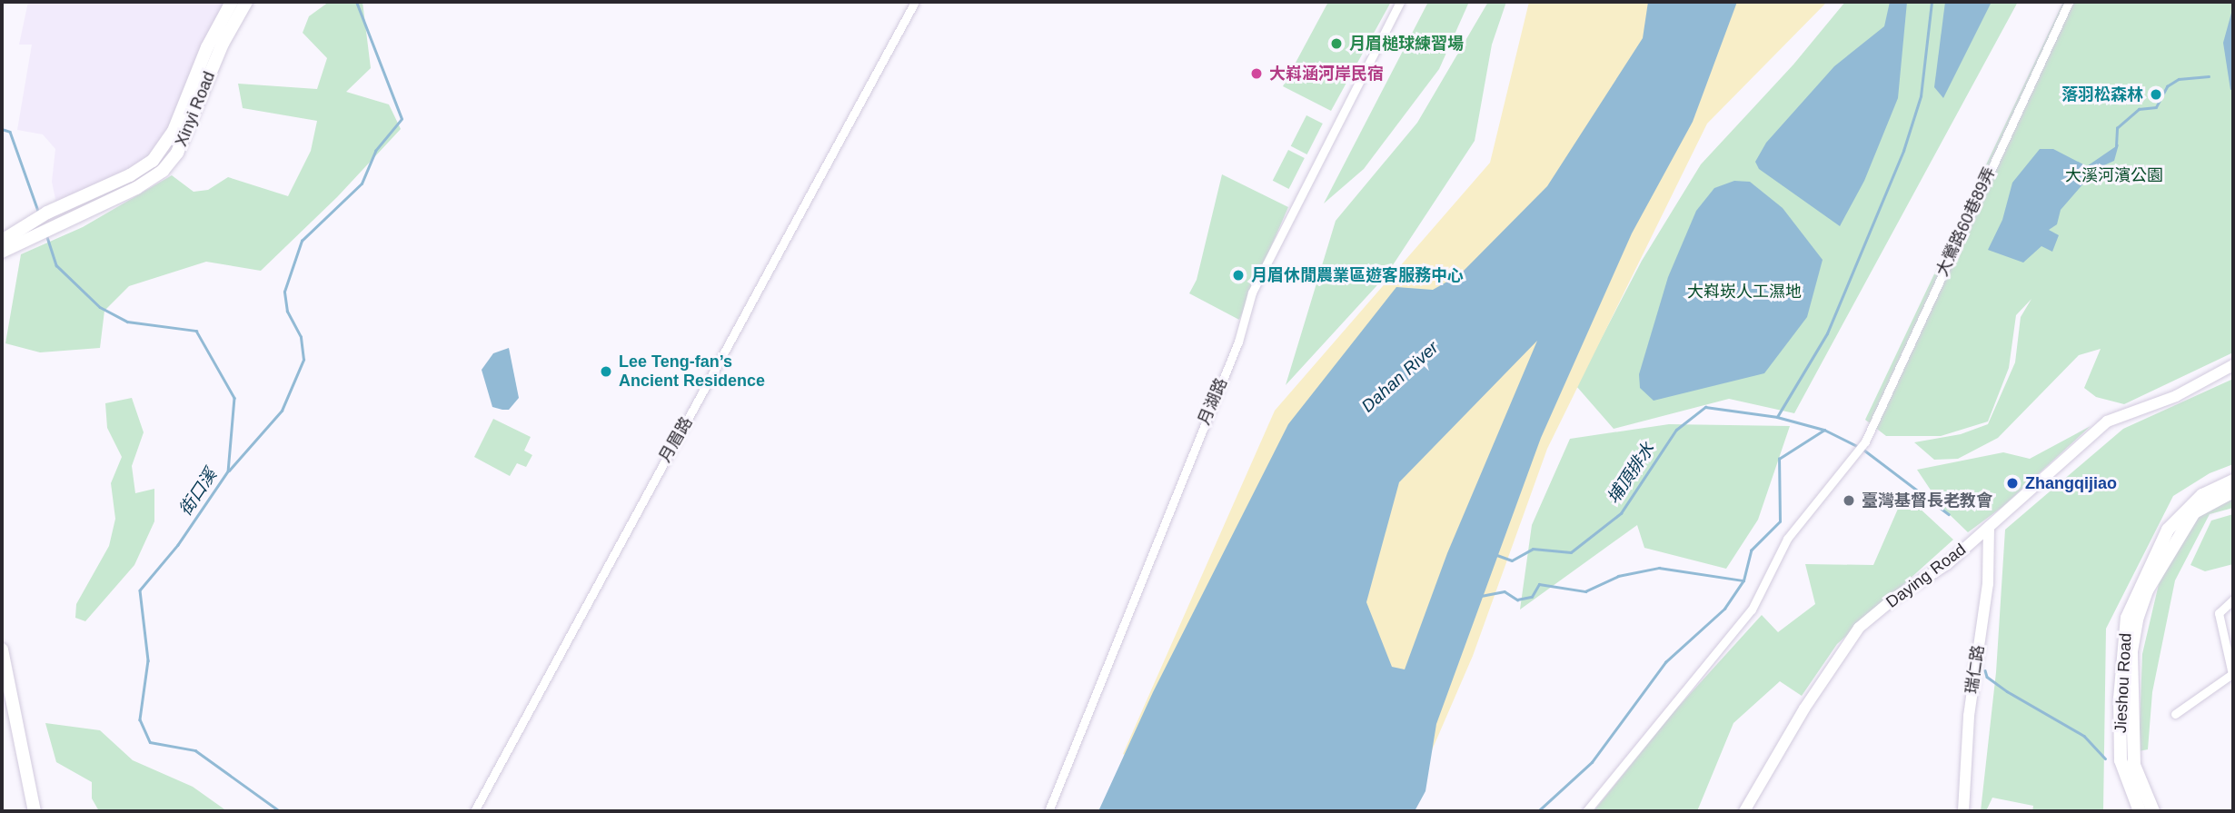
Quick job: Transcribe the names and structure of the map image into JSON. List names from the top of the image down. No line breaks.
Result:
{"streets":{"main road":["Xinyi Road","Jieshou Road"],"street":["大鶯路60巷89弄","月湖路","月眉路","Daying Road","瑞仁路"]},"crossings":[["Daying Road","瑞仁路"]],"water":["Dahan River","埔頂排水","街口溪"],"parks":["大溪河濱公園","大嵙崁人工濕地"],"places":["月眉槌球練習場","大嵙涵河岸民宿","落羽松森林","月眉休閒農業區遊客服務中心","Lee Teng-fan’s Ancient Residence","Zhangqijiao","臺灣基督長老教會"]}
